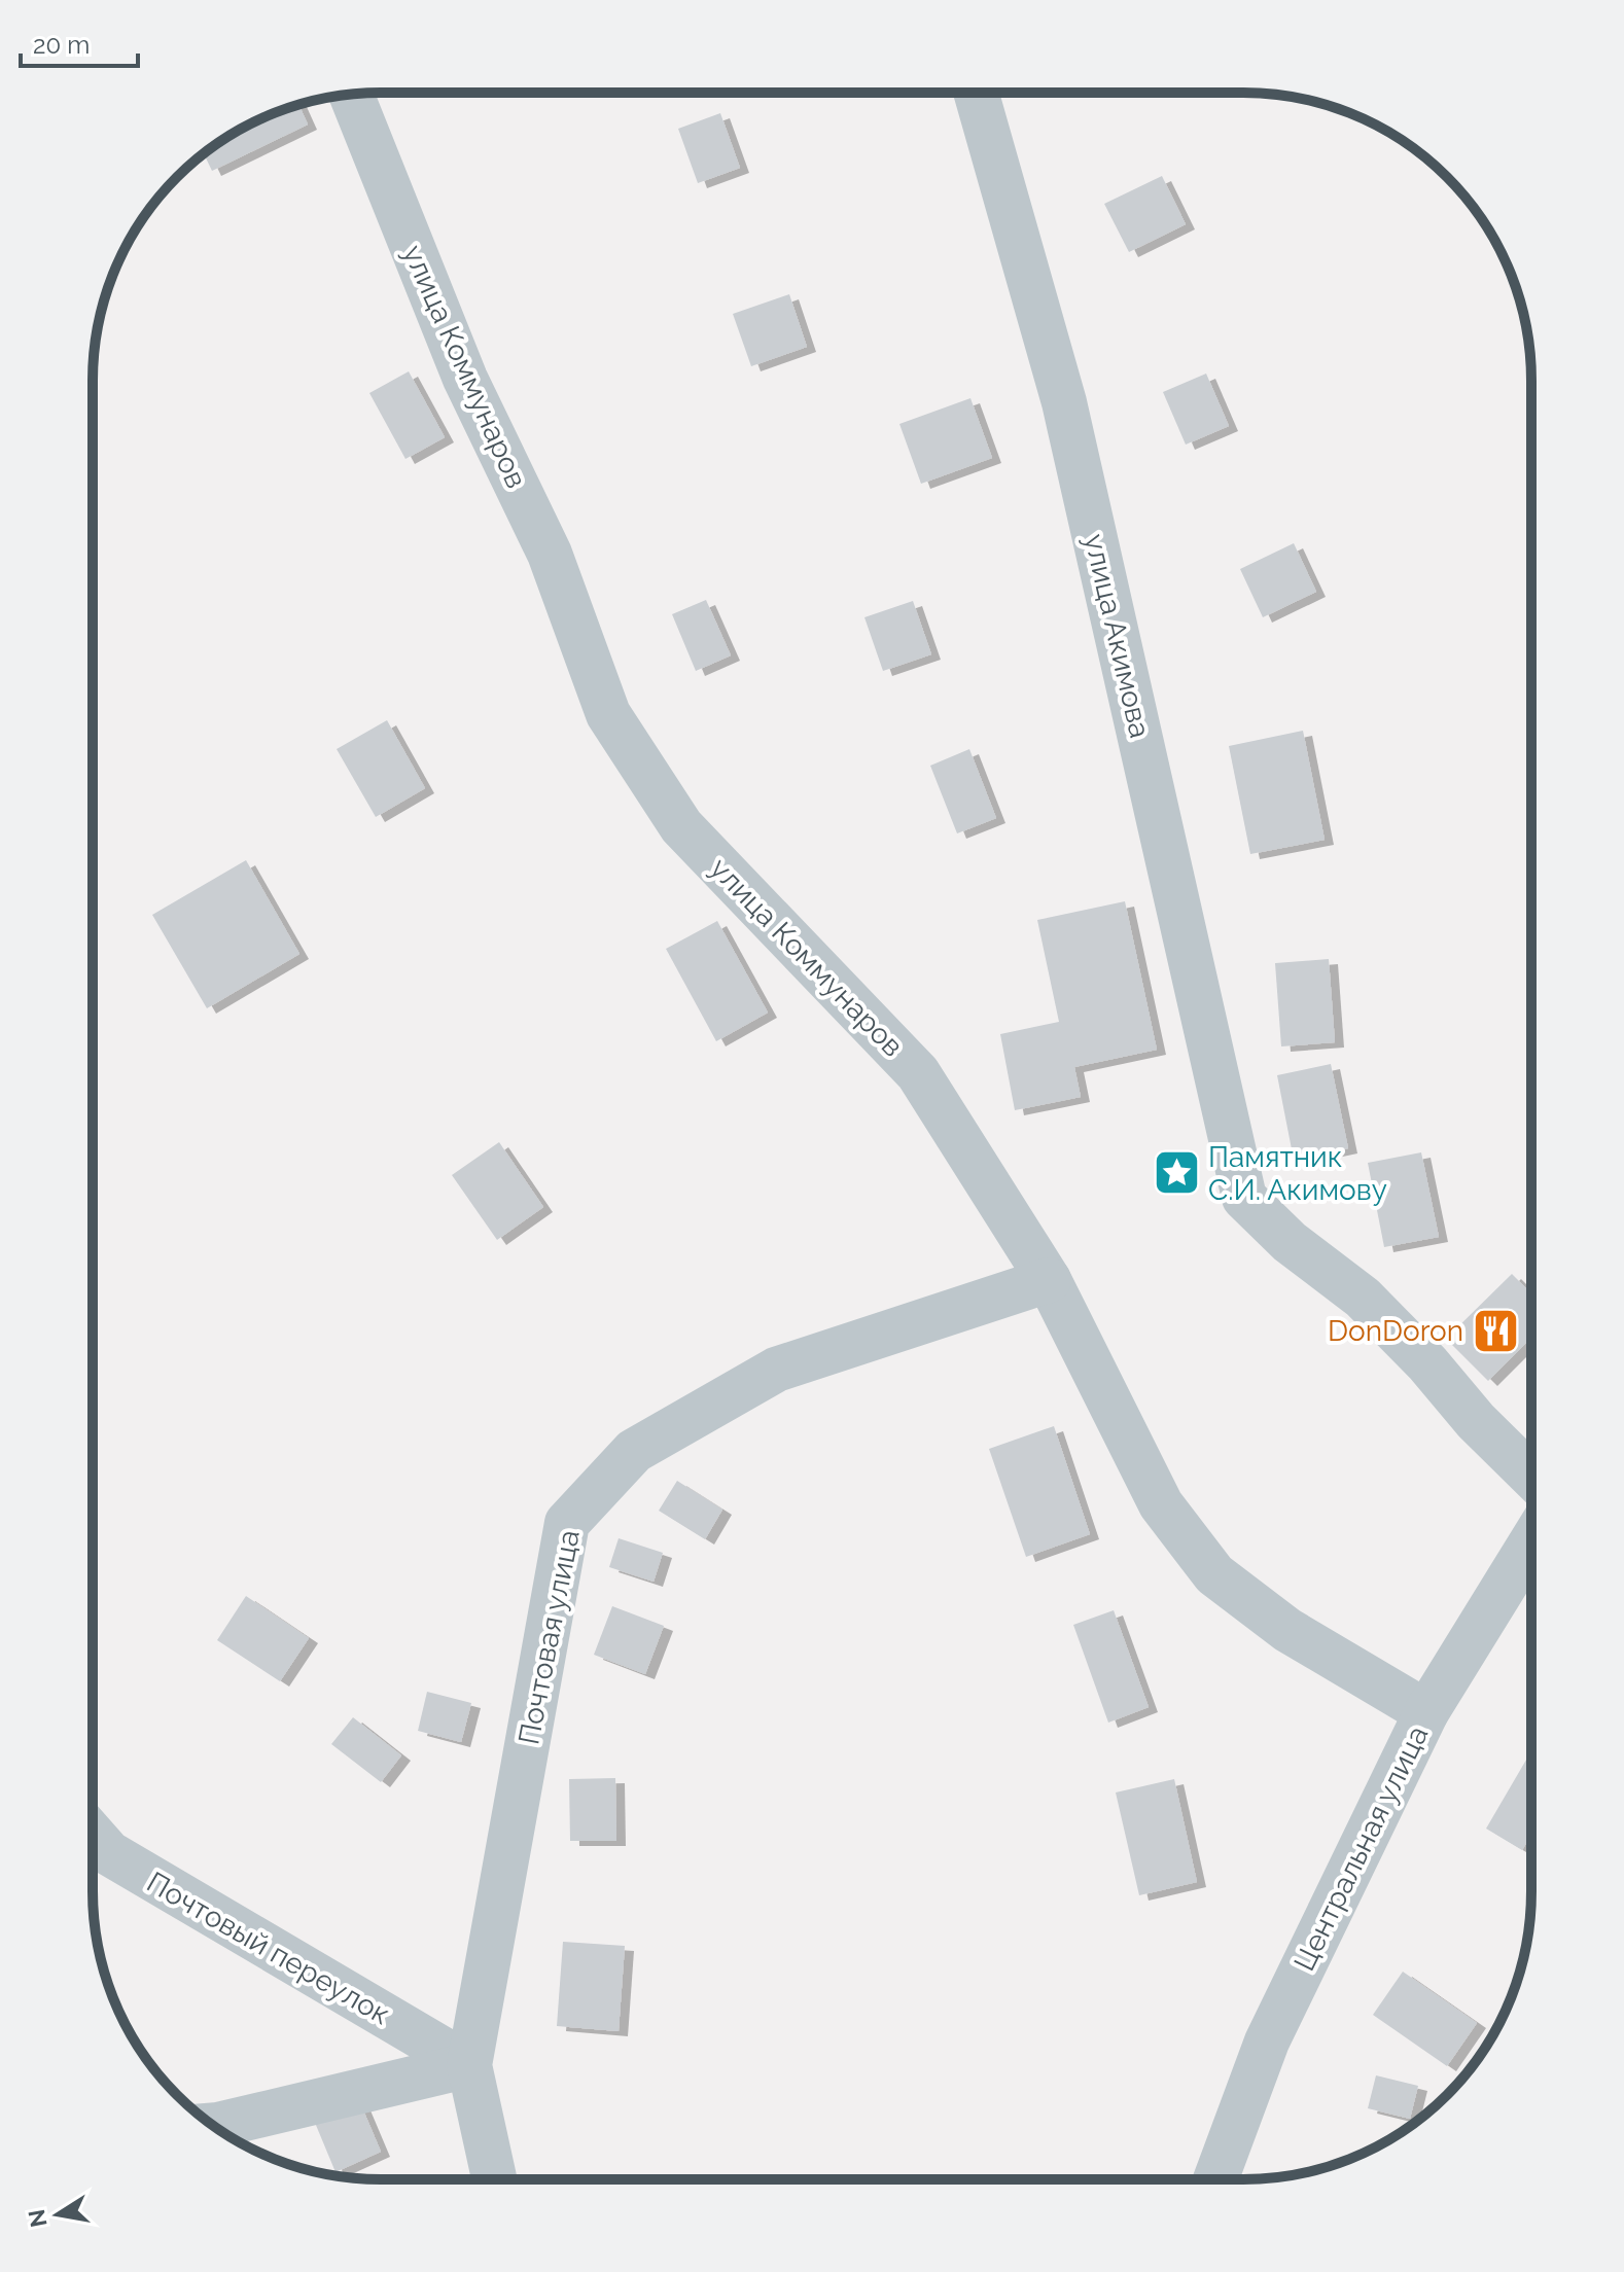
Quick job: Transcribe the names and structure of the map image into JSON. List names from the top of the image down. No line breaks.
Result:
{"streets":{"street":["улица Коммунаров","улица Акимова","Почтовая улица","Центральная улица","Почтовый переулок"]},"crossings":[["улица Коммунаров","Почтовая улица"],["улица Коммунаров","Центральная улица"],["Почтовая улица","Почтовый переулок"]],"places":{"place":["Памятник С.И. Акимову"],"restaurant":["DonDoron"]},"scale_bar":"20 m","north":"left"}
